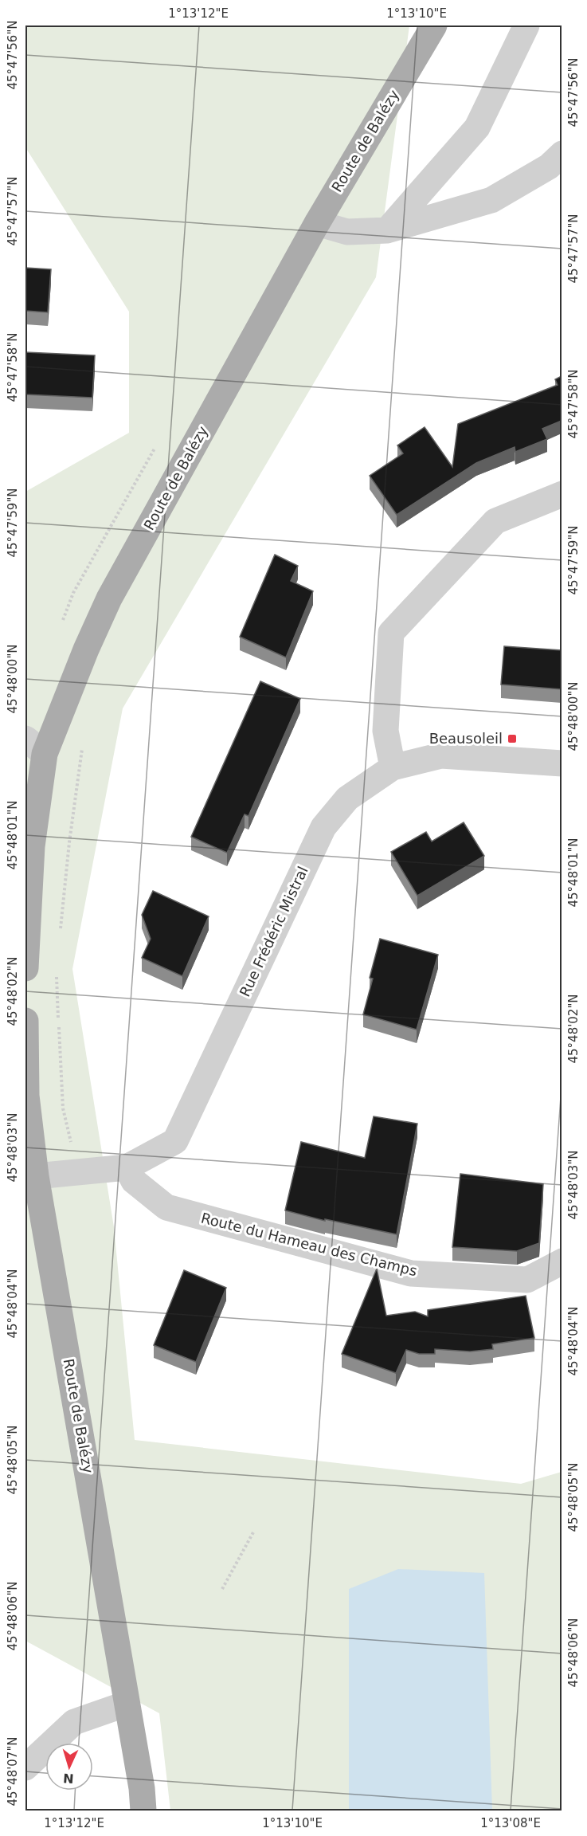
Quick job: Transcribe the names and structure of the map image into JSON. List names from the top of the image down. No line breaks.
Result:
{"streets":{"main road":["Route de Balézy"],"street":["Rue Frédéric Mistral","Route du Hameau des Champs"]},"crossings":[["Route de Balézy","Rue Frédéric Mistral"],["Rue Frédéric Mistral","Route du Hameau des Champs"]],"places":{"transit":["Beausoleil"]},"north":"bottom","coordinates":["1°13'12\"E","1°13'10\"E","45°47'56\"N","45°47'57\"N","45°47'58\"N","45°47'59\"N","45°48'00\"N","45°48'01\"N","45°48'02\"N","45°48'03\"N","45°48'04\"N","45°48'05\"N","45°48'06\"N","45°48'07\"N","1°13'08\"E"]}
